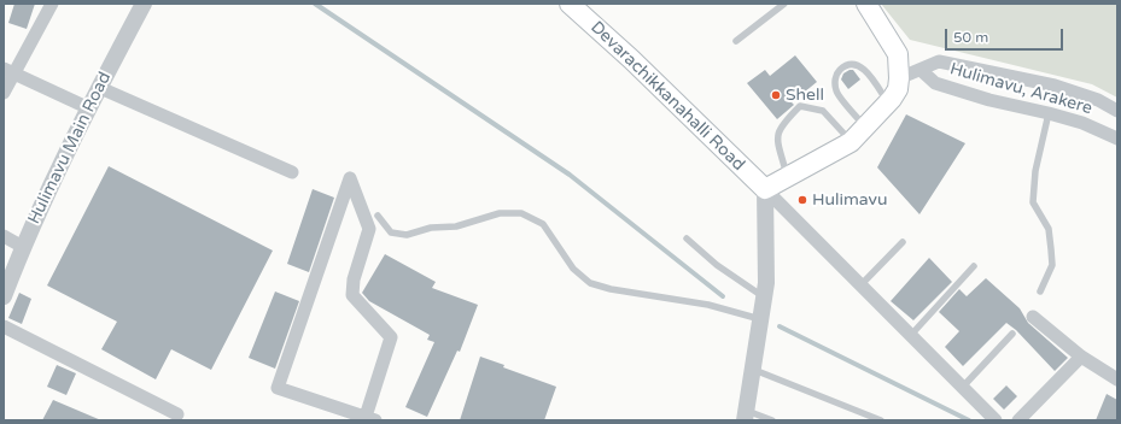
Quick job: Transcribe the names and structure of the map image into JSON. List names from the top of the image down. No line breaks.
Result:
{"streets":{"main road":["Devarachikkanahalli Road"],"street":["Hulimavu, Arakere","Hulimavu Main Road"]},"places":["Shell","Hulimavu"],"scale_bar":"50 m"}
